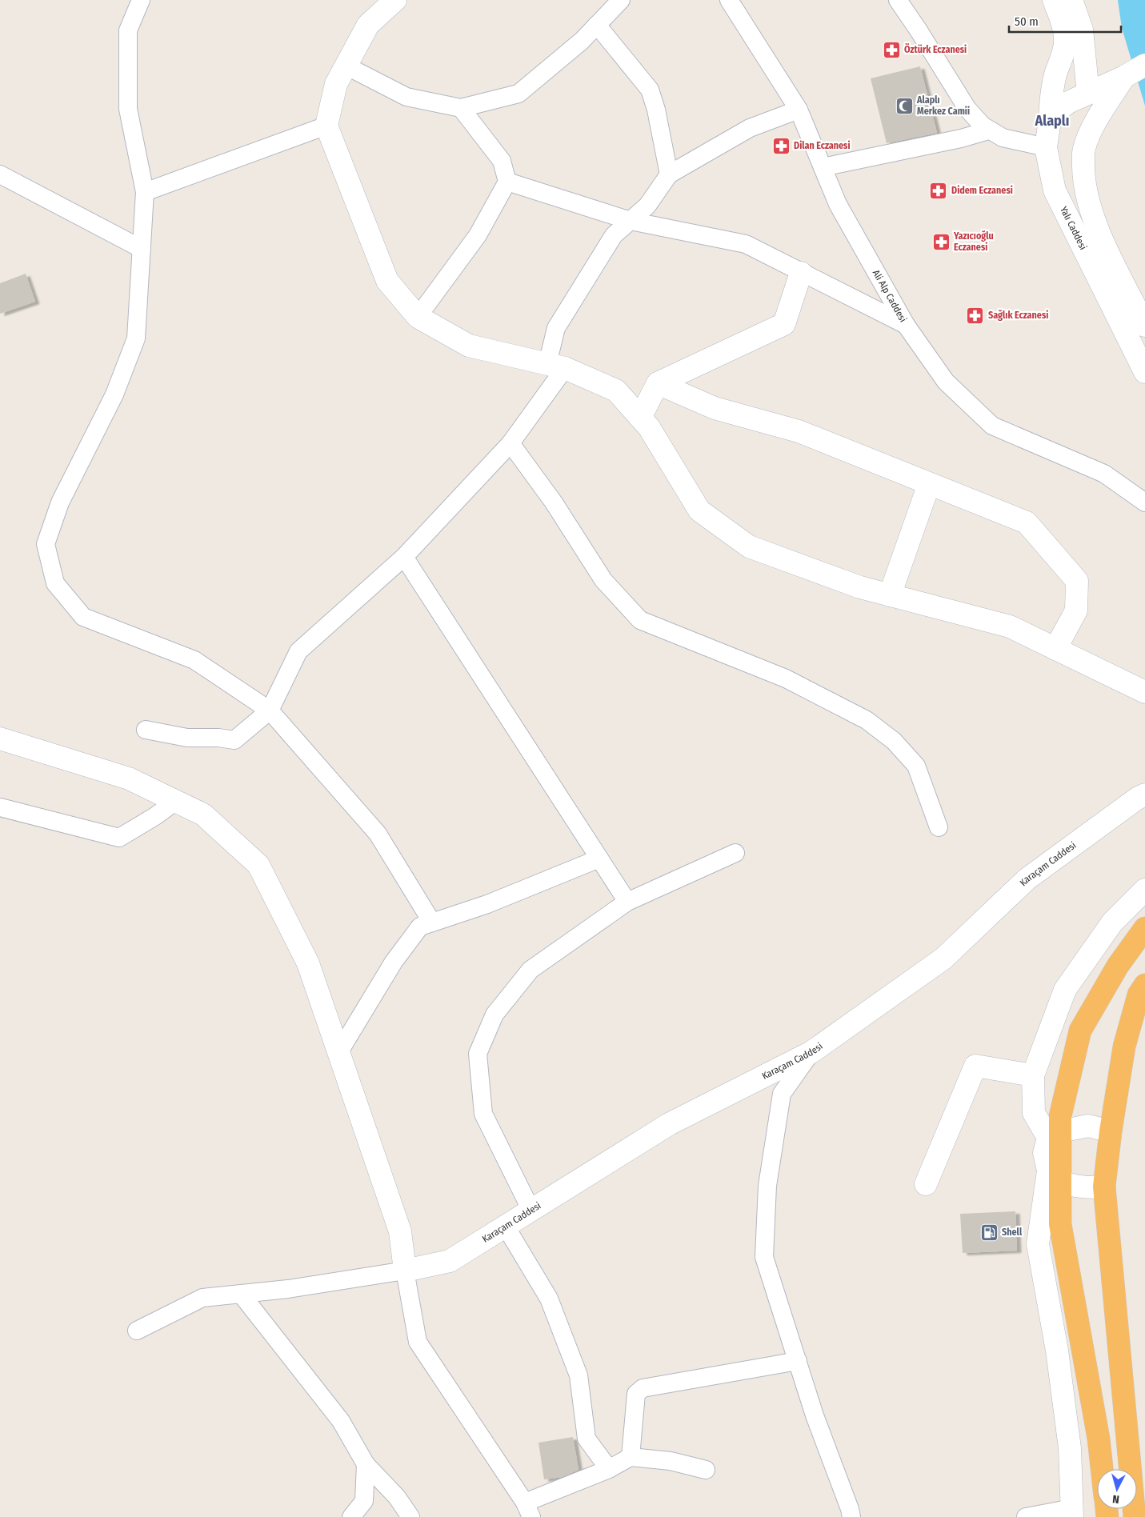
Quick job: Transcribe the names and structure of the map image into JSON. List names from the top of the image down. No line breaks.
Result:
{"streets":{"street":["Yalı Caddesi","Ali Alp Caddesi","Karaçam Caddesi"]},"districts":["Alaplı"],"places":{"pharmacy":["Öztürk Eczanesi","Dilan Eczanesi","Didem Eczanesi","Yazıcıoğlu Eczanesi","Sağlık Eczanesi"],"mosque":["Alaplı Merkez Camii"],"fuel station":["Shell"]},"scale_bar":"50 m","north":"bottom"}
